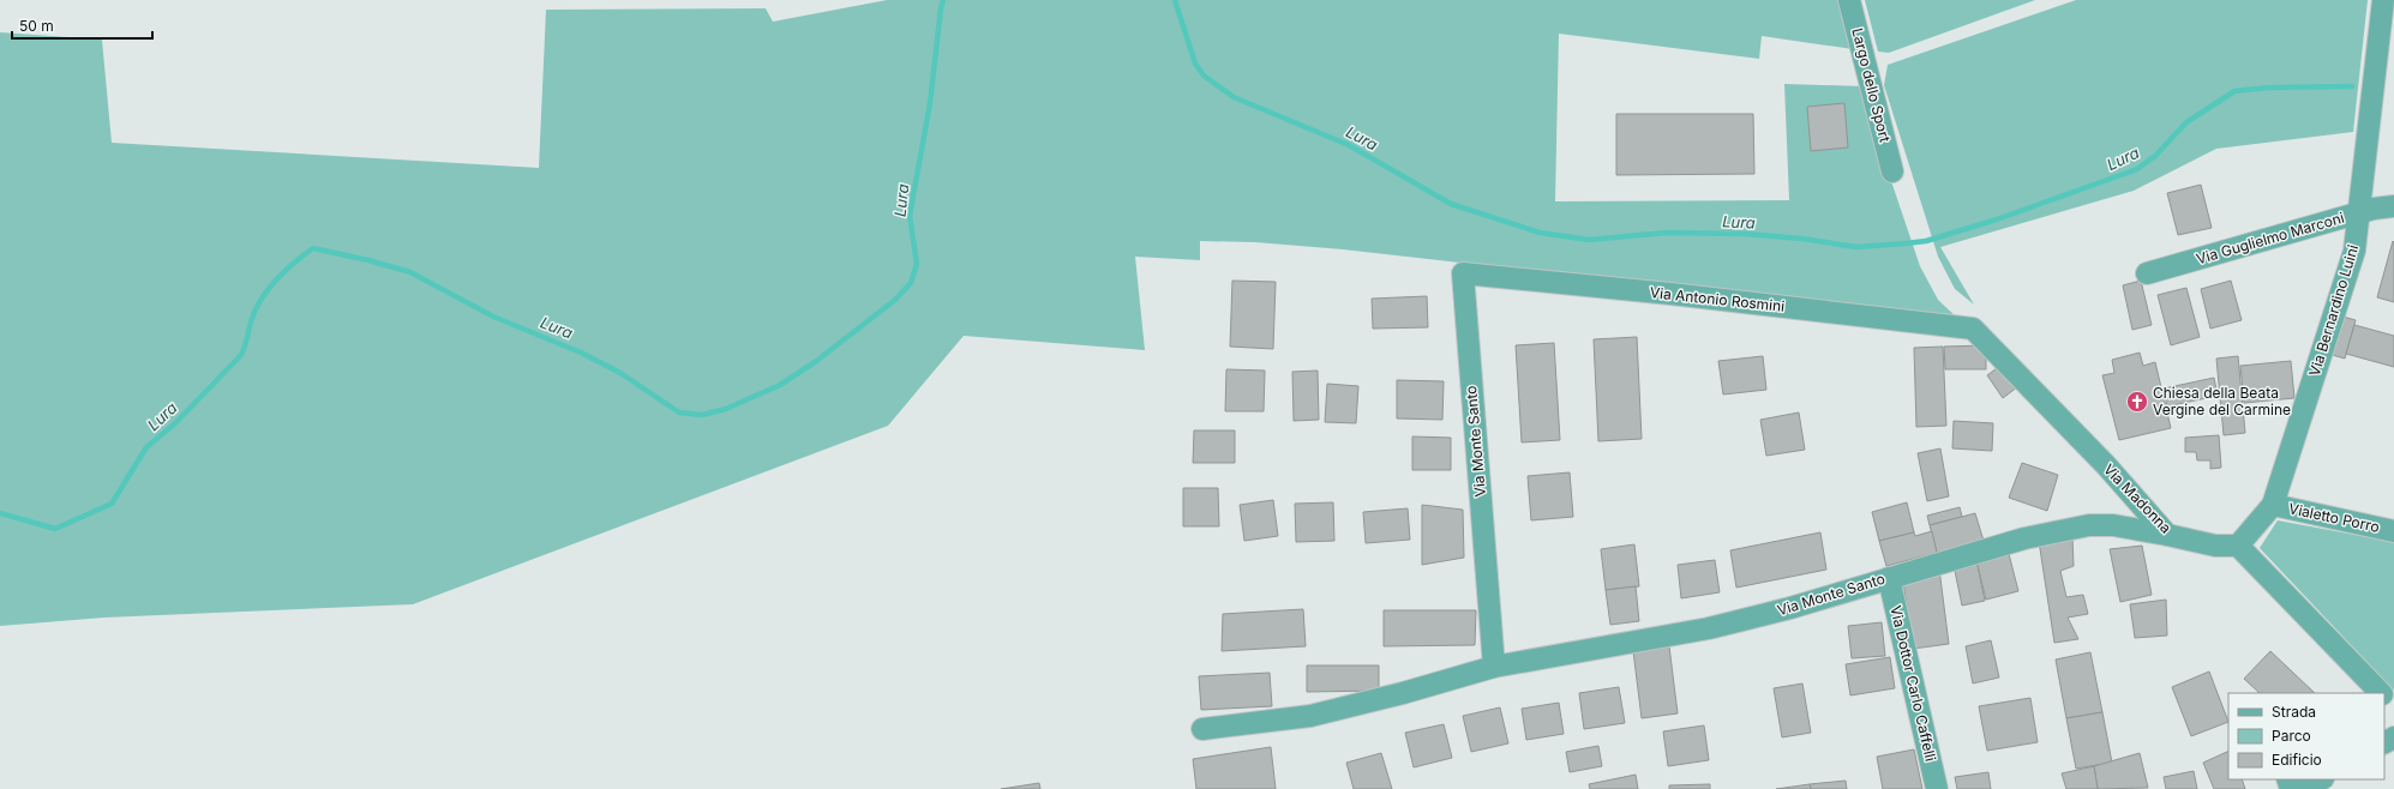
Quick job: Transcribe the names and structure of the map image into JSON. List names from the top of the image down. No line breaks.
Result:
{"streets":{"street":["Largo dello Sport","Via Guglielmo Marconi","Via Antonio Rosmini","Via Bernardino Luini","Via Monte Santo","Via Madonna","Vialetto Porro","Via Dottor Carlo Caffelli"]},"crossings":[["Via Guglielmo Marconi","Via Bernardino Luini"],["Via Antonio Rosmini","Via Monte Santo"],["Via Antonio Rosmini","Via Madonna"],["Via Bernardino Luini","Via Madonna"],["Via Bernardino Luini","Vialetto Porro"],["Via Monte Santo","Via Madonna"],["Via Monte Santo","Via Dottor Carlo Caffelli"]],"water":["Lura"],"places":{"church":["Chiesa della Beata Vergine del Carmine"]},"legend":["Strada","Parco","Edificio"],"scale_bar":"50 m"}
